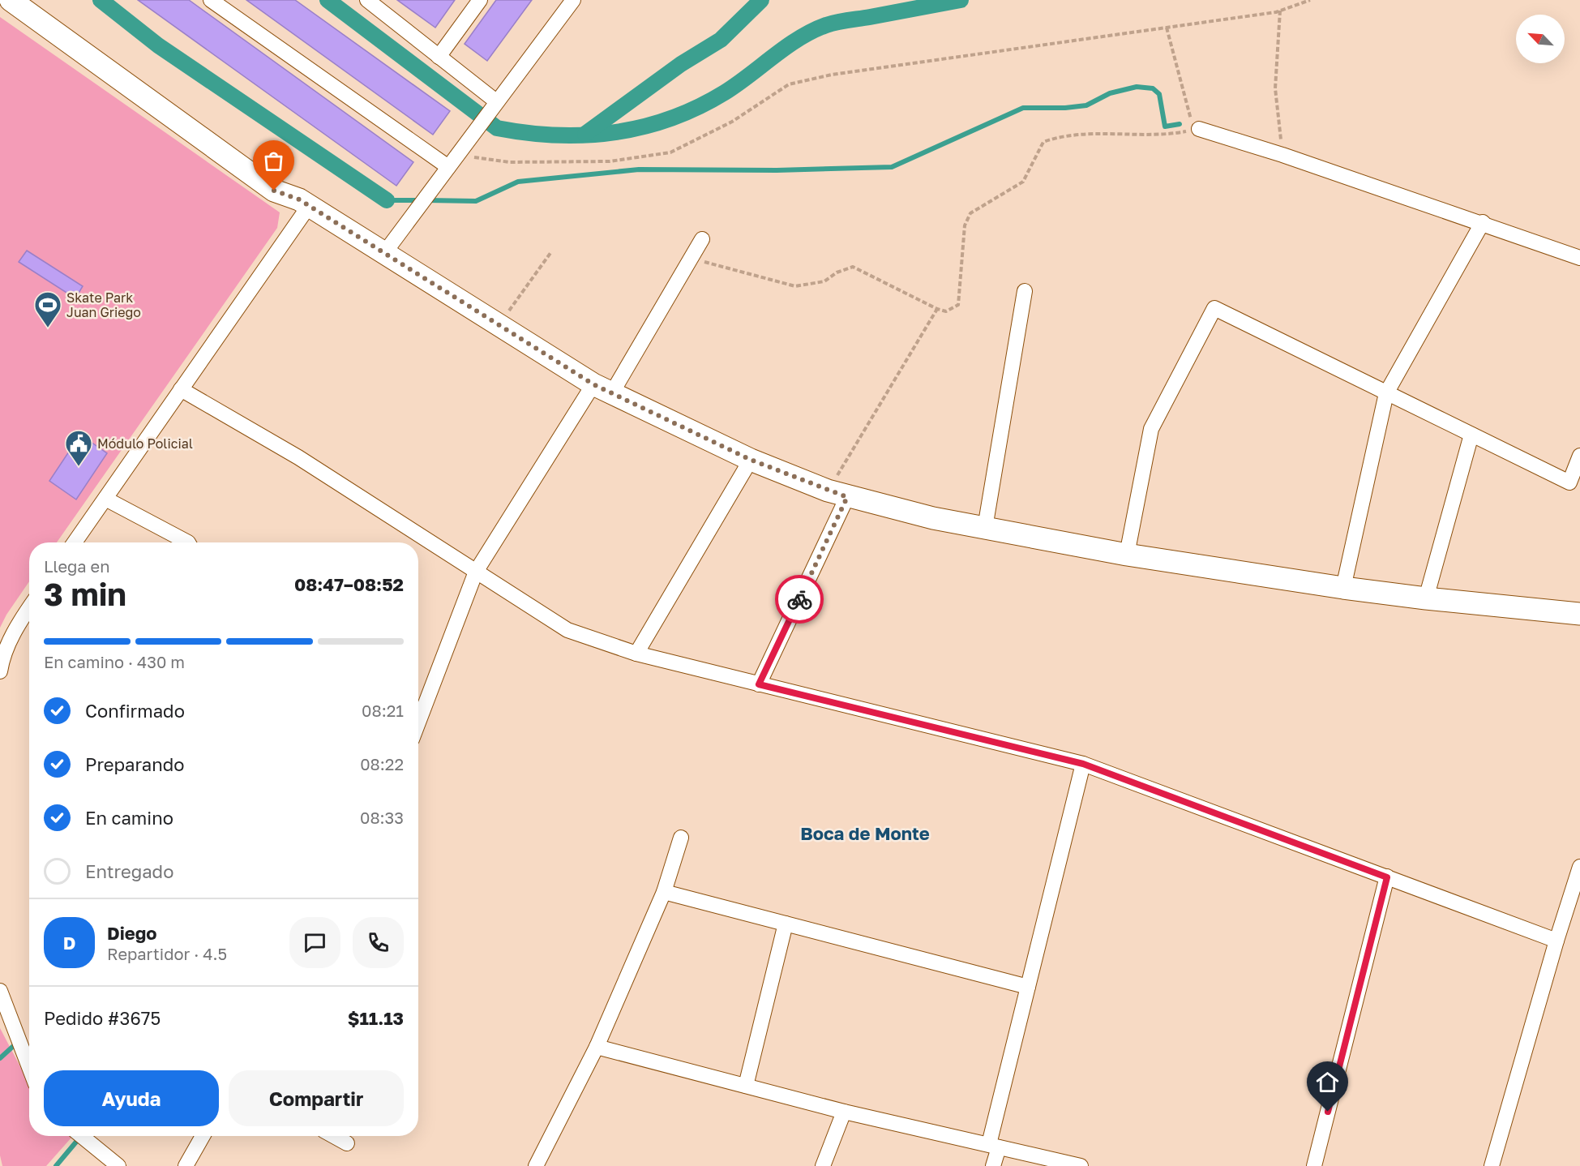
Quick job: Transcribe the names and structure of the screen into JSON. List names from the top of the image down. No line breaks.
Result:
{"districts":["Boca de Monte"],"places":{"sports":["Skate Park Juan Griego"],"public building":["Módulo Policial"]},"north":"top left","page":{"heading":["3 min","Llega en","08:47–08:52"],"panel":["Diego","Repartidor · 4.5","Pedido #3675","$11.13"],"bar":"En camino · 430 m","list":[["Confirmado","08:21"],["Preparando","08:22"],["En camino","08:33"],"Entregado"],"round":"D","buttons":["Ayuda","Compartir"]}}
